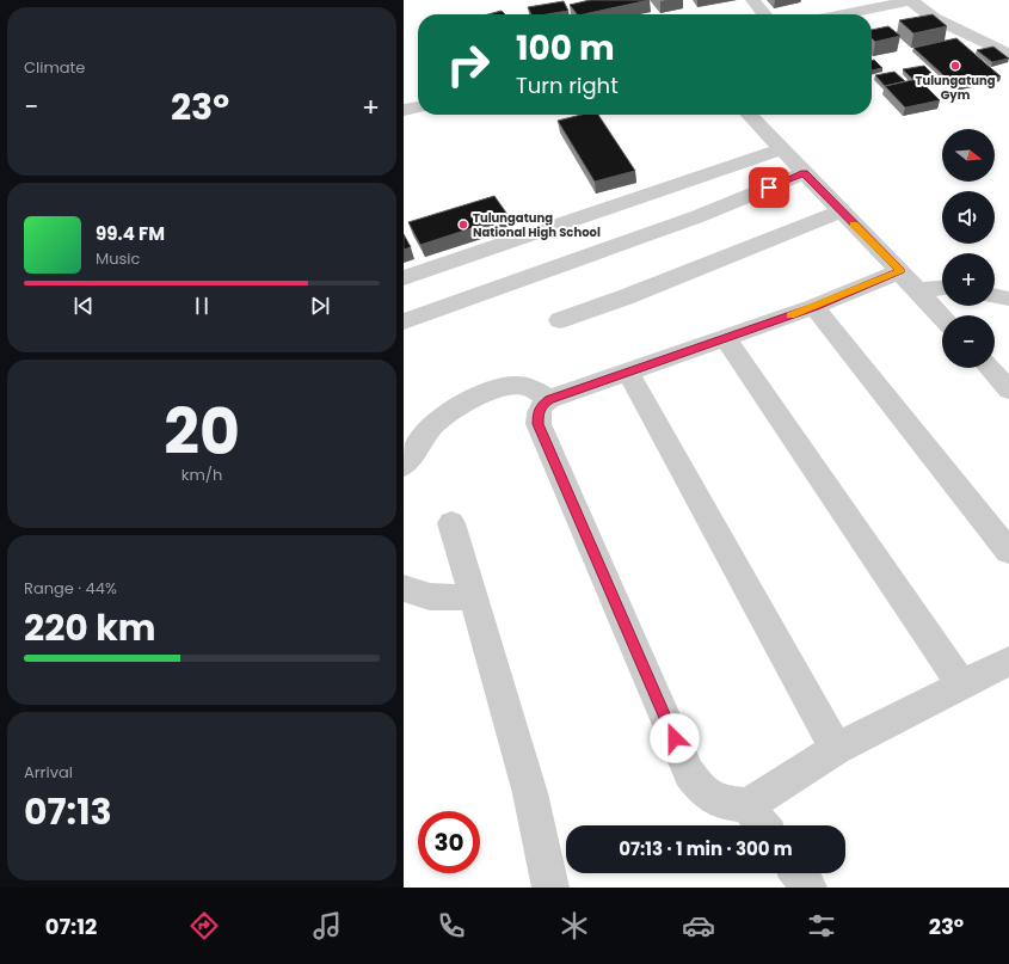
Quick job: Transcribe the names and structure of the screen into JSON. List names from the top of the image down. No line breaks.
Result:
{"places":["Tulungatung Gym","Tulungatung National High School"],"north":"right","page":{"tile":["Climate",["20","km/h"],["Range · 44%","220 km"],["Arrival","07:13"]],"turn":["100 m","Turn right"],"heat":["−","23°","+"],"map_buttons":["+","−"],"song":["99.4 FM","Music"],"limit":"30","trip":"07:13 · 1 min · 300 m","tabs":["07:12","23°"]}}
